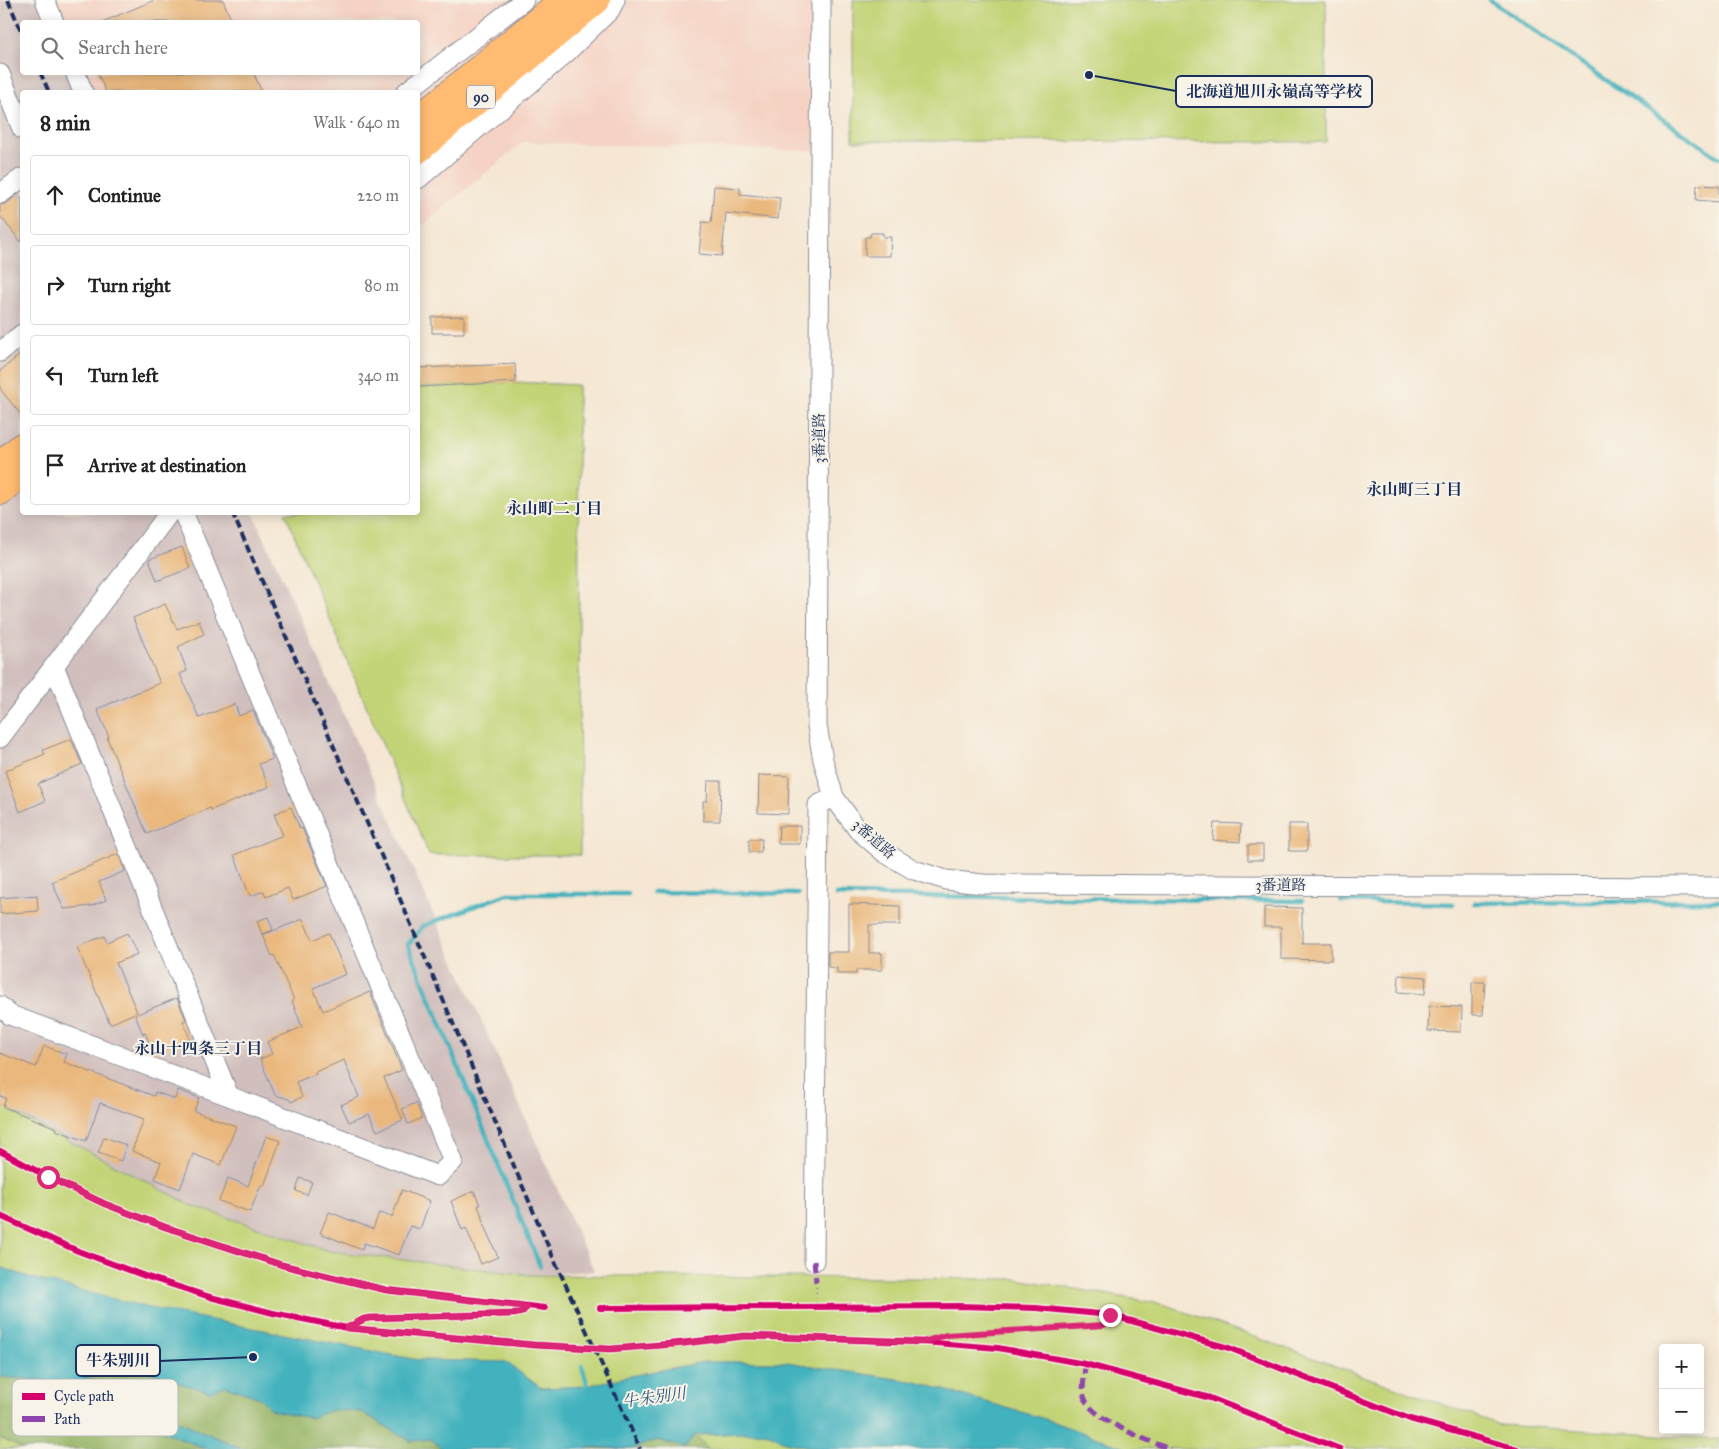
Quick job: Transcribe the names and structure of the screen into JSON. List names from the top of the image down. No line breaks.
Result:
{"streets":{"main road":["90"],"street":["3番道路"]},"districts":["永山町三丁目","永山町二丁目","永山十四条三丁目"],"water":["牛朱別川"],"places":["北海道旭川永嶺高等学校","牛朱別川"],"legend":["Cycle path","Path"],"page":{"search":"Search here","heading":["8 min","Walk · 640 m"],"list":[["Continue","220 m"],["Turn right","80 m"],["Turn left","340 m"],"Arrive at destination"],"map_buttons":["+","−"]}}
